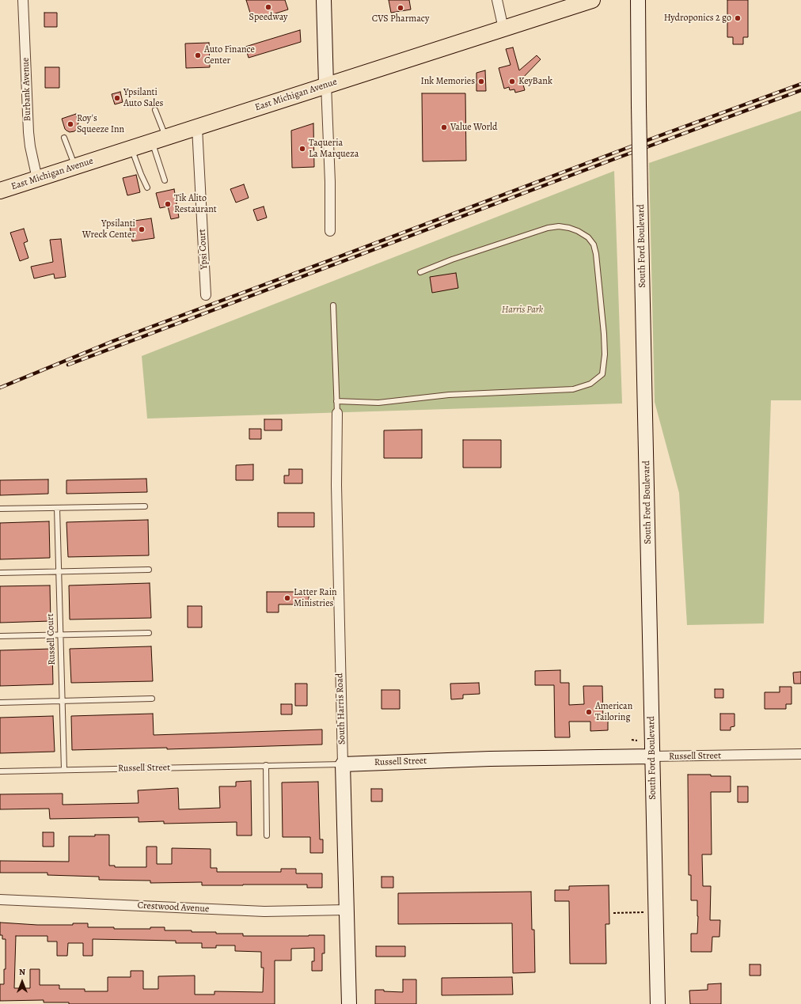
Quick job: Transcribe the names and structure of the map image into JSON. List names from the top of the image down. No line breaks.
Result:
{"streets":{"main road":["East Michigan Avenue","South Ford Boulevard","South Harris Road","Russell Street"],"street":["Burbank Avenue","Ypsi Court","Crestwood Avenue"],"lane":["Russell Court"]},"crossings":[["Burbank Avenue","East Michigan Avenue"],["East Michigan Avenue","Ypsi Court"],["South Ford Boulevard","Russell Street"],["Russell Court","Russell Street"],["South Harris Road","Russell Street"],["South Harris Road","Crestwood Avenue"]],"parks":["Harris Park"],"places":["Speedway","CVS Pharmacy","Hydroponics 2 go","Auto Finance Center","Ink Memories","KeyBank","Ypsilanti Auto Sales","Roy's Squeeze Inn","Value World","Taqueria La Marqueza","Tik Alito Restaurant","Ypsilanti Wreck Center","Latter Rain Ministries","American Tailoring"],"north":"top"}
